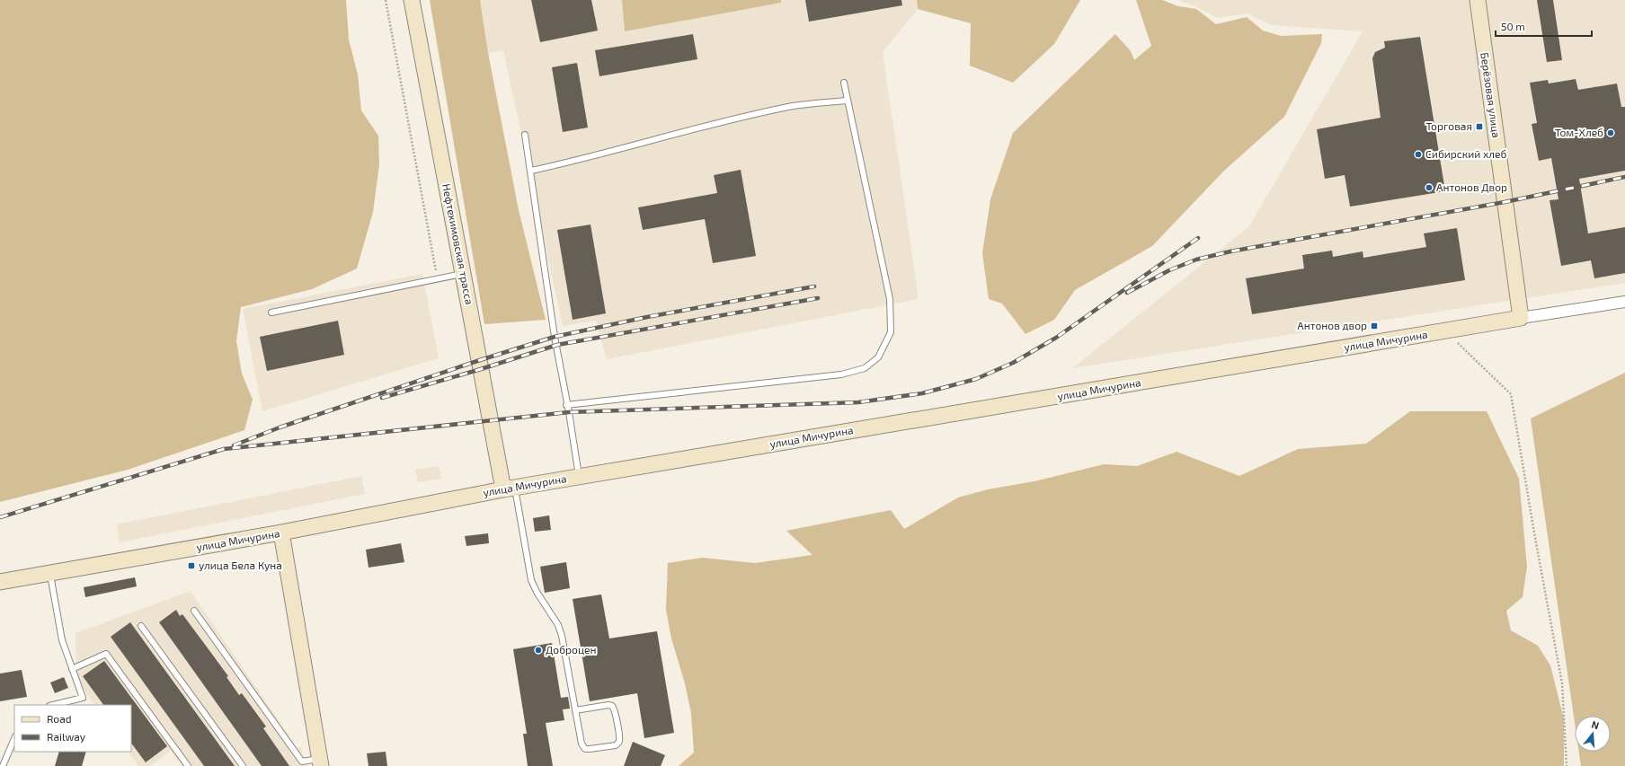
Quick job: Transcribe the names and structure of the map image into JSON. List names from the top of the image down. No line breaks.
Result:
{"streets":{"street":["Берёзовая улица","Нефтехимовская трасса","улица Мичурина"]},"crossings":[["Берёзовая улица","улица Мичурина"],["Нефтехимовская трасса","улица Мичурина"]],"places":{"transit":["Торговая","Антонов двор","улица Бела Куна"],"other":["Том-Хлеб","Сибирский хлеб","Антонов Двор","Доброцен"]},"legend":["Road","Railway"],"scale_bar":"50 m","north":"top"}
